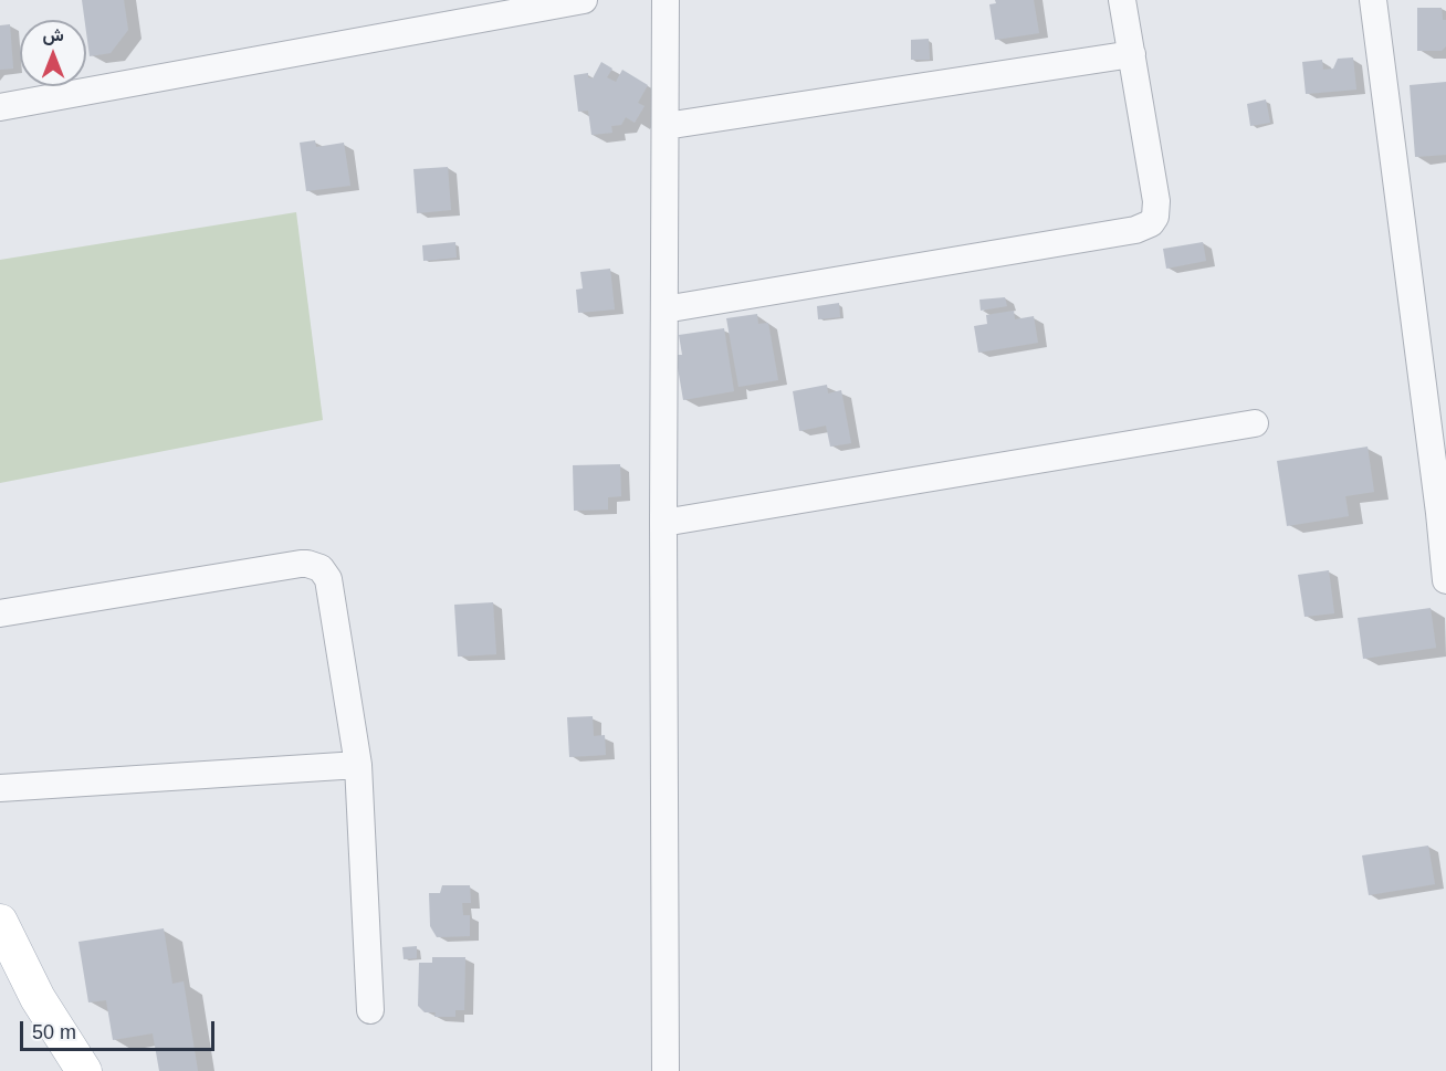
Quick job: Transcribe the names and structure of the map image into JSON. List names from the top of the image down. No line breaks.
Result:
{"scale_bar":"50 m","north":"top"}
